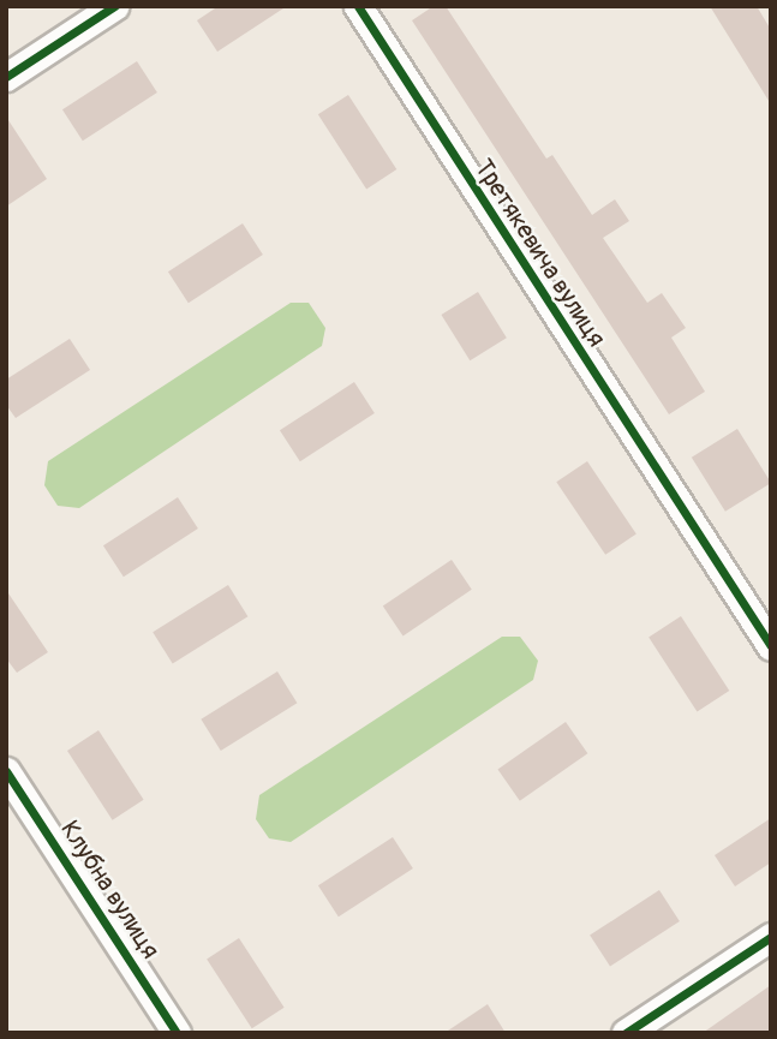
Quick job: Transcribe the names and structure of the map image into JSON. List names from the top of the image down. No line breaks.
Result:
{"streets":{"street":["Третякевича вулиця","Клубна вулиця"]}}
